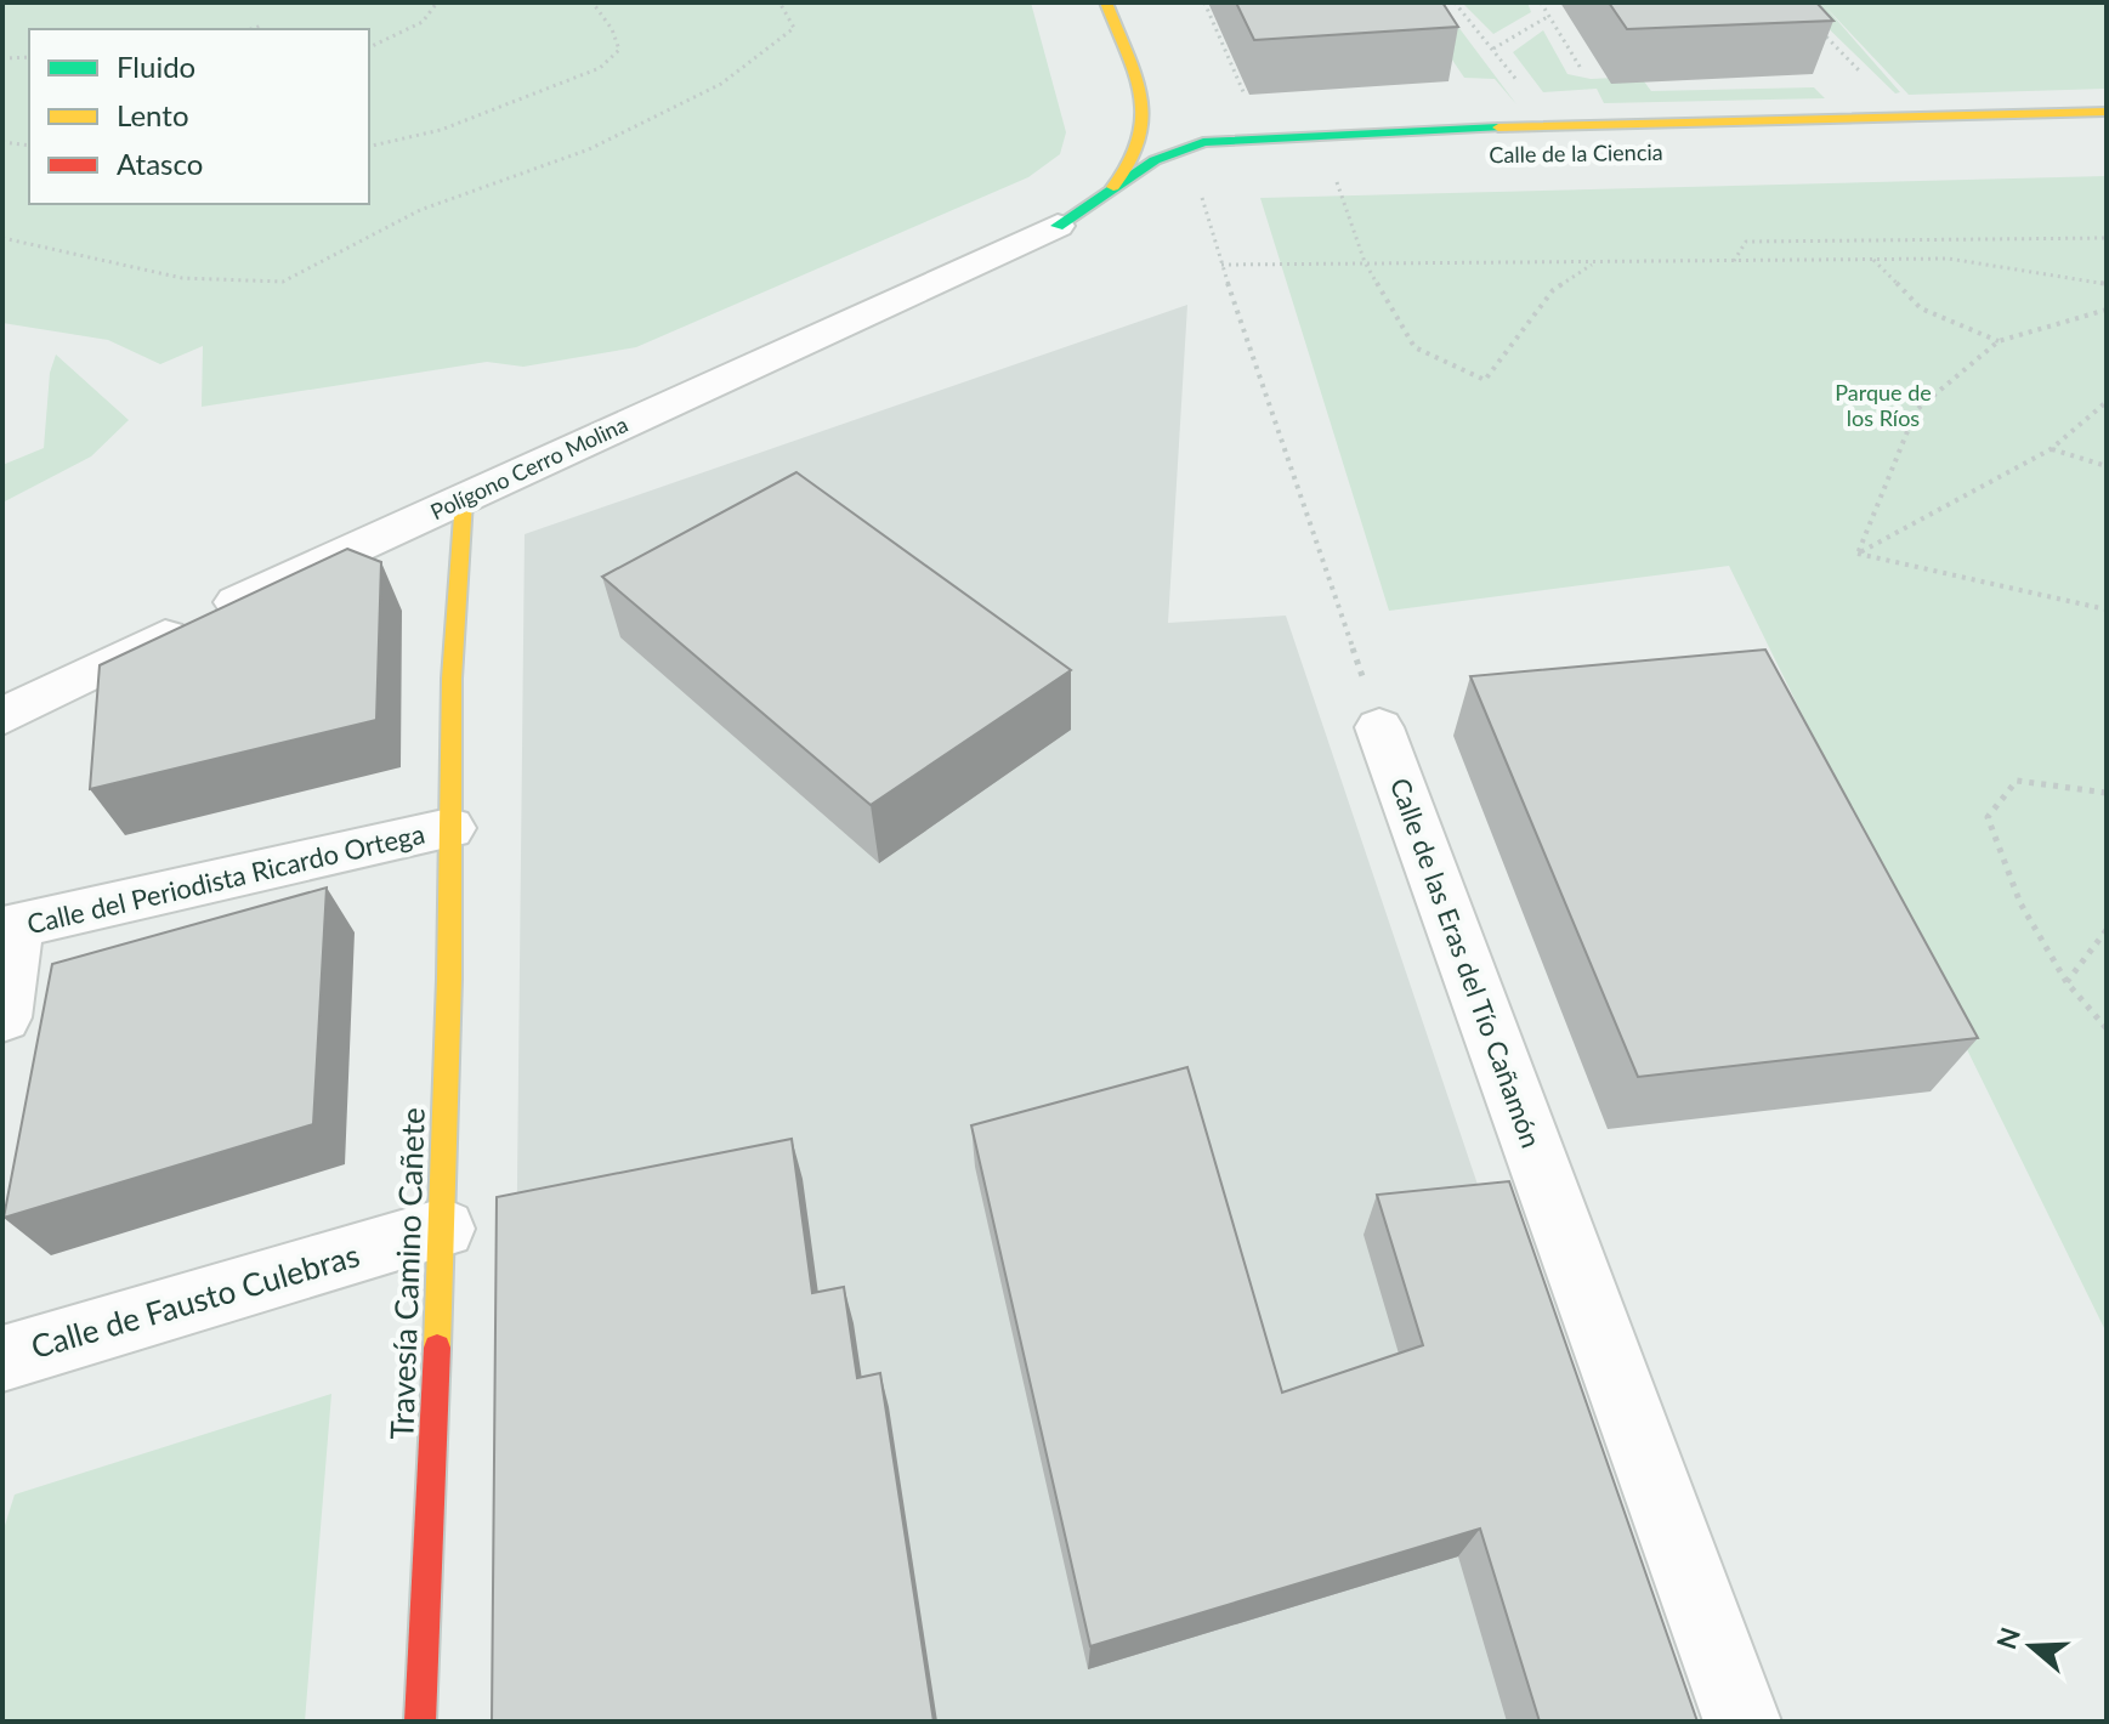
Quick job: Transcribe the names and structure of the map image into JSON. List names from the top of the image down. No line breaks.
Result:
{"streets":{"street":["Calle de la Ciencia","Polígono Cerro Molina","Calle del Periodista Ricardo Ortega","Calle de las Eras del Tío Cañamón","Travesía Camino Cañete","Calle de Fausto Culebras"]},"crossings":[["Polígono Cerro Molina","Travesía Camino Cañete"],["Calle del Periodista Ricardo Ortega","Travesía Camino Cañete"],["Travesía Camino Cañete","Calle de Fausto Culebras"]],"parks":["Parque de los Ríos"],"legend":["Fluido","Lento","Atasco"],"north":"left"}
